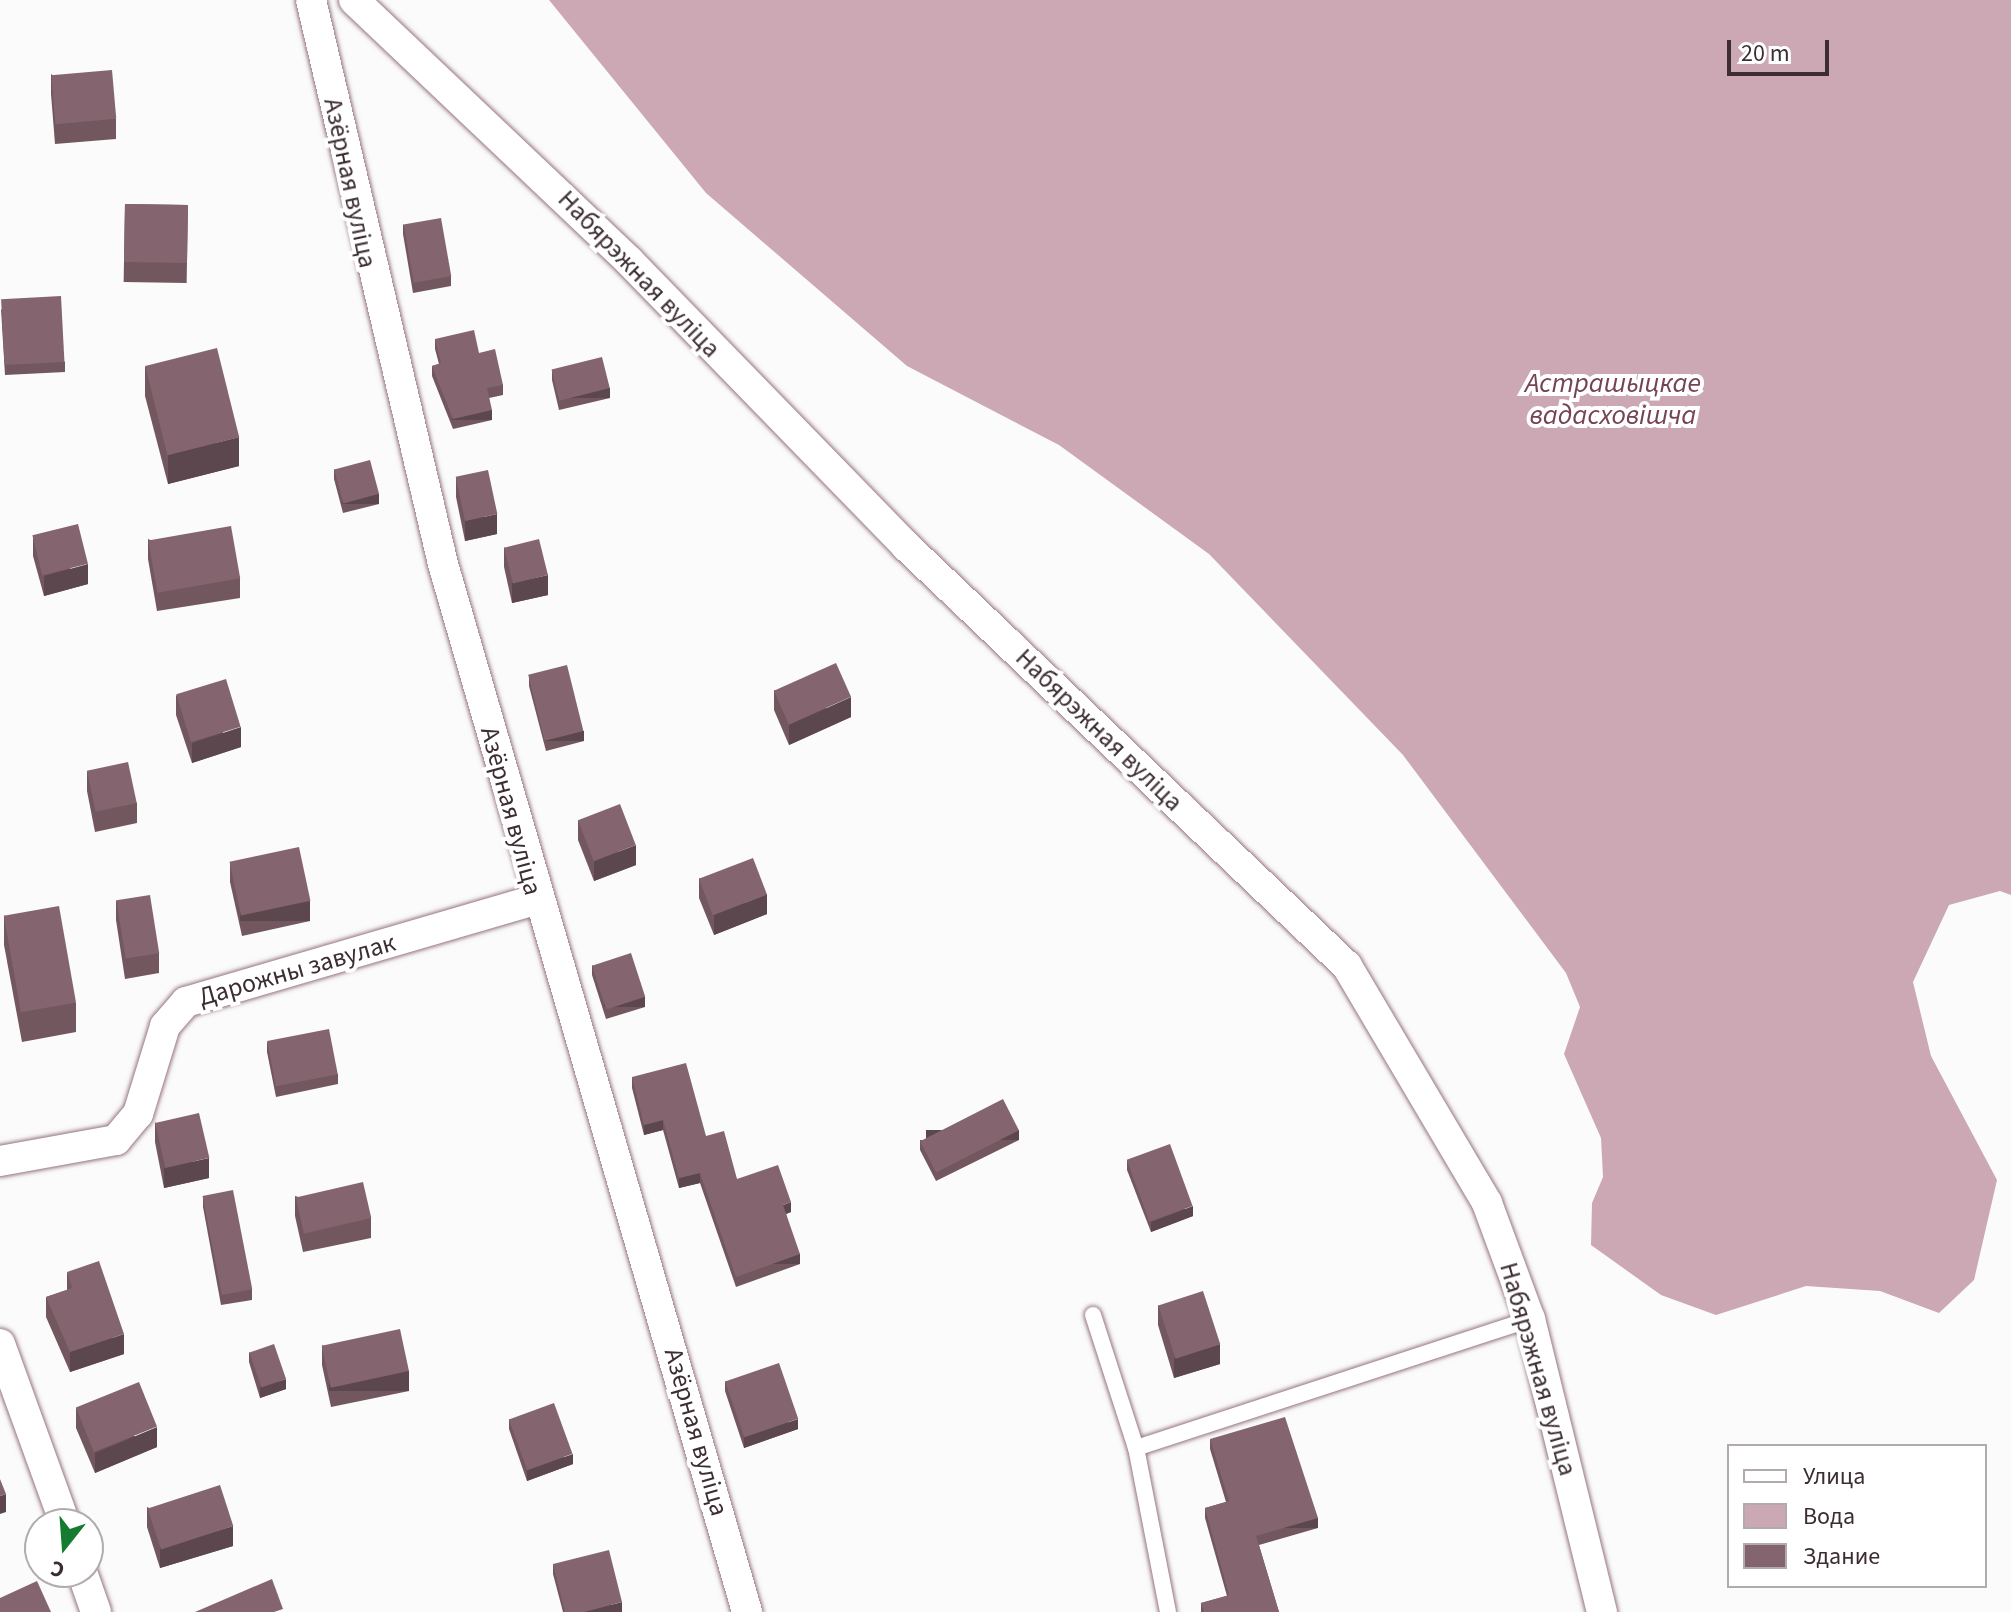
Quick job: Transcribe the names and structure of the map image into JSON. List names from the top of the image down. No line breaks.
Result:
{"streets":{"street":["Азёрная вуліца","Набярэжная вуліца","Дарожны завулак"]},"crossings":[["Азёрная вуліца","Дарожны завулак"]],"water":["Астрашыцкае вадасховішча"],"legend":["Улица","Вода","Здание"],"scale_bar":"20 m","north":"bottom"}
